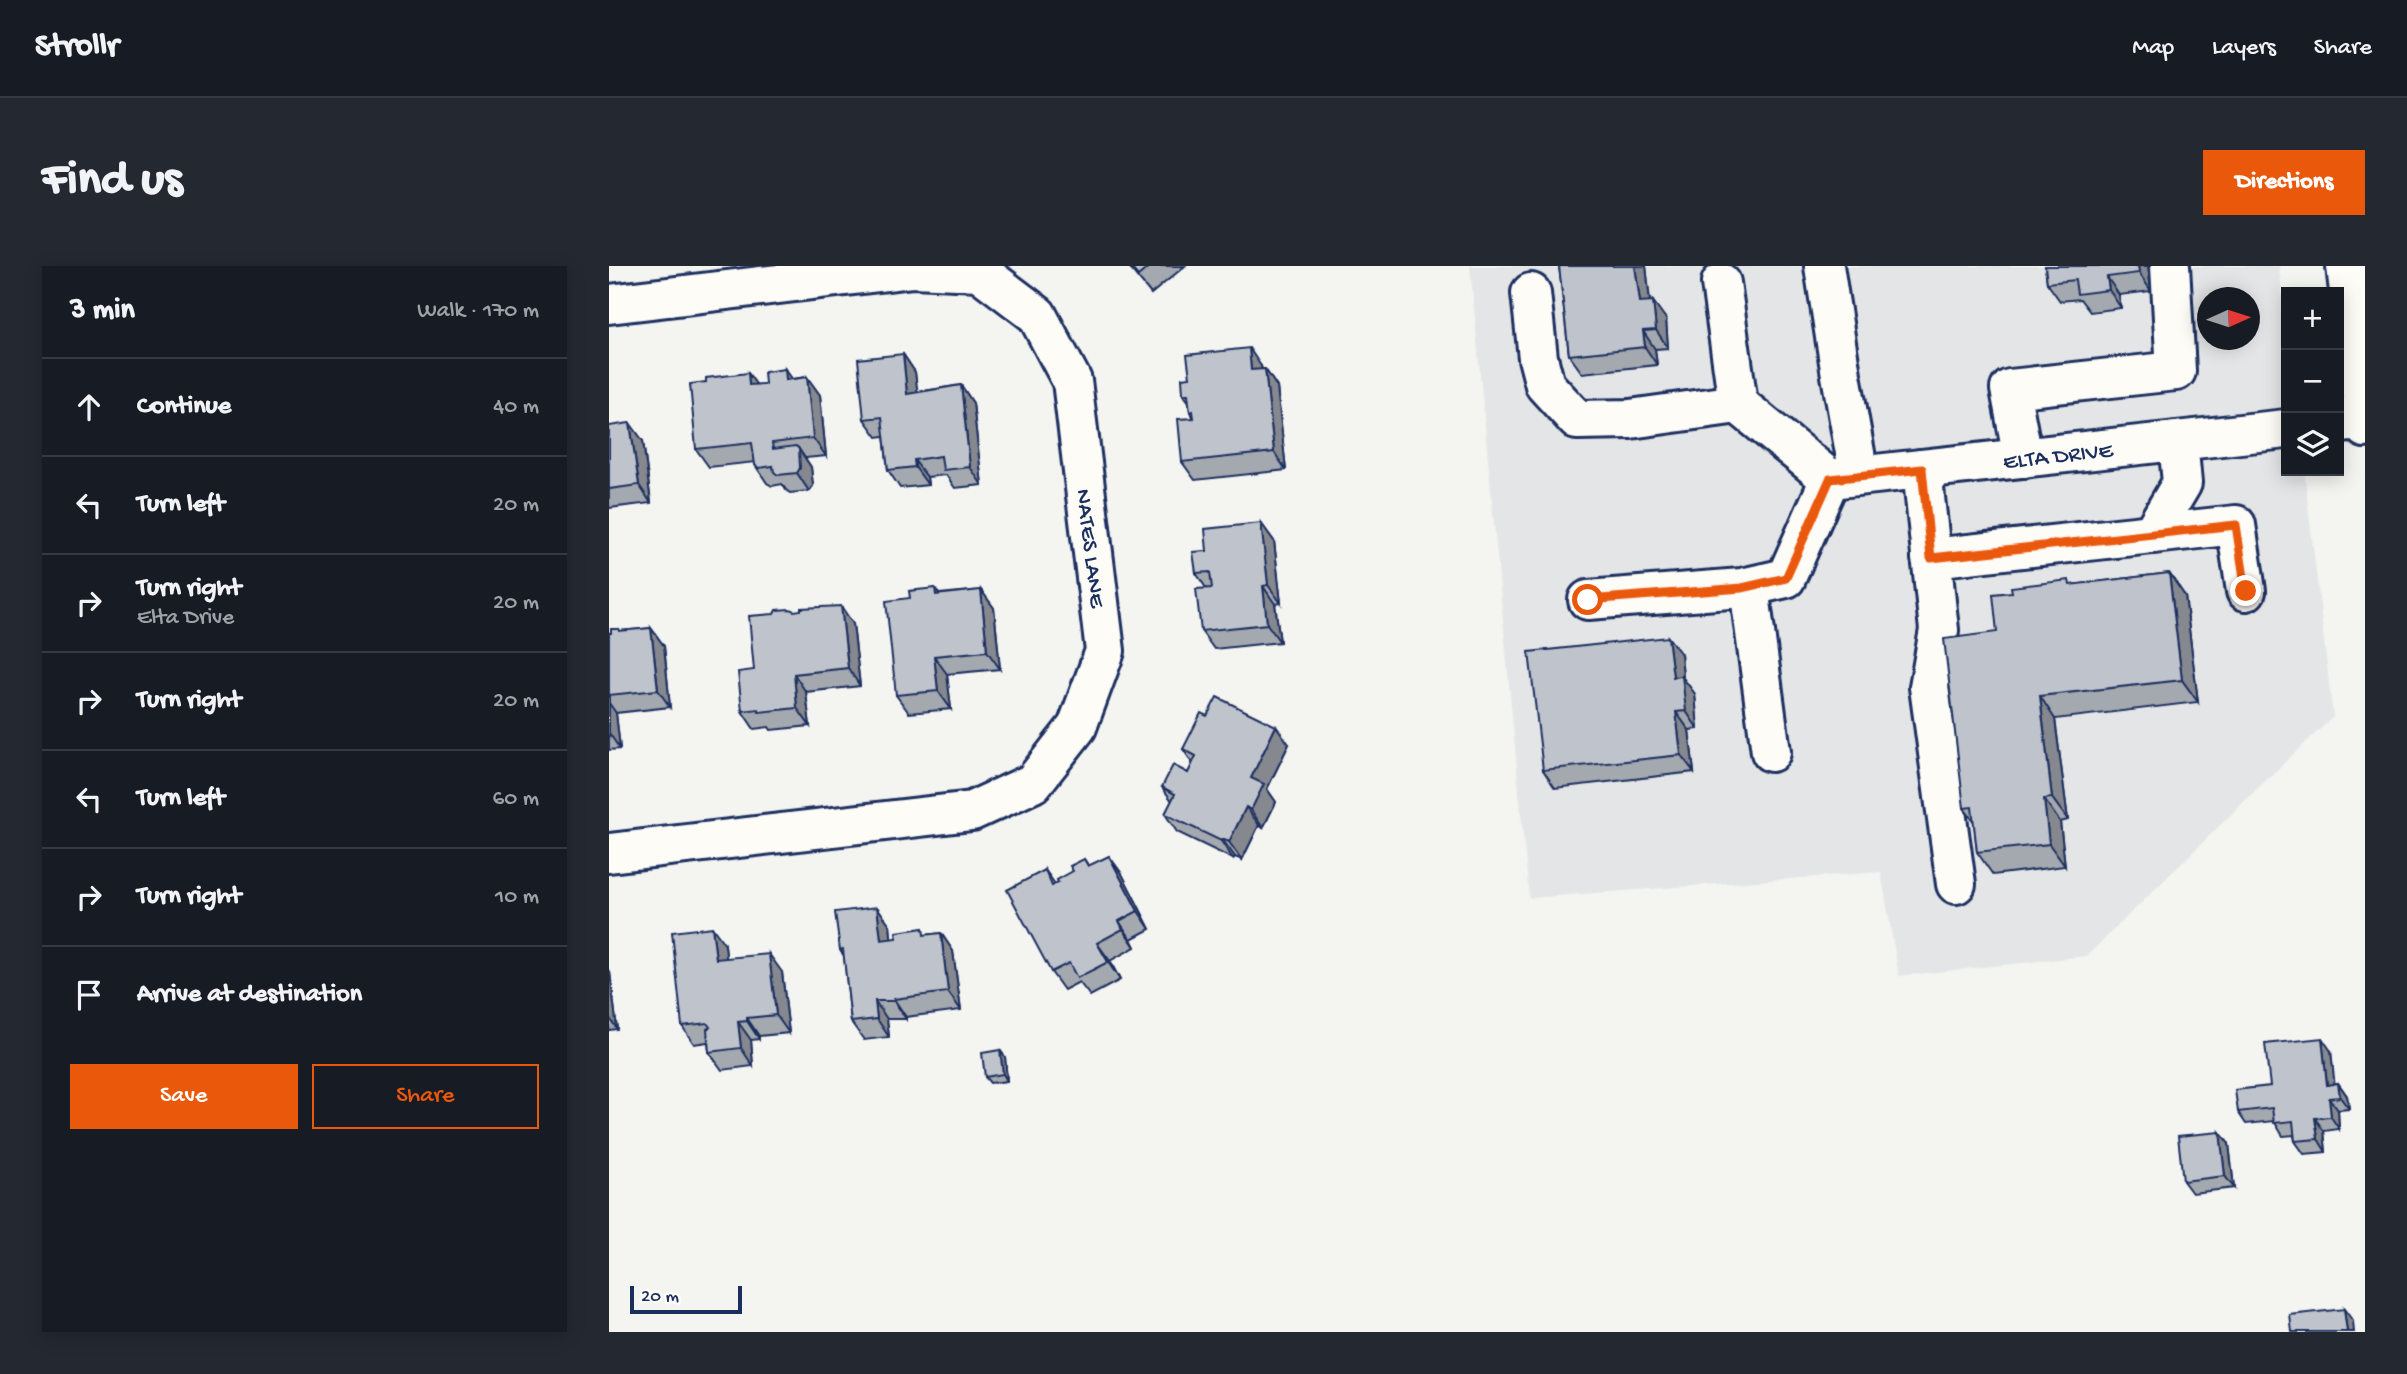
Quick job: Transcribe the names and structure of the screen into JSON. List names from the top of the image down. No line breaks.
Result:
{"streets":{"street":["ELTA DRIVE","NATES LANE"]},"scale_bar":"20 m","north":"right","page":{"header":"Strollr","nav":["Map","Layers","Share"],"buttons":["Directions",["Save","Share"]],"title":"Find us","heading":["3 min","Walk · 170 m"],"map_buttons":["+","−"],"list":[["Continue","40 m"],["Turn left","20 m"],["Turn right","Elta Drive","20 m"],["Turn right","20 m"],["Turn left","60 m"],["Turn right","10 m"],"Arrive at destination"],"scale":"20 m"}}
